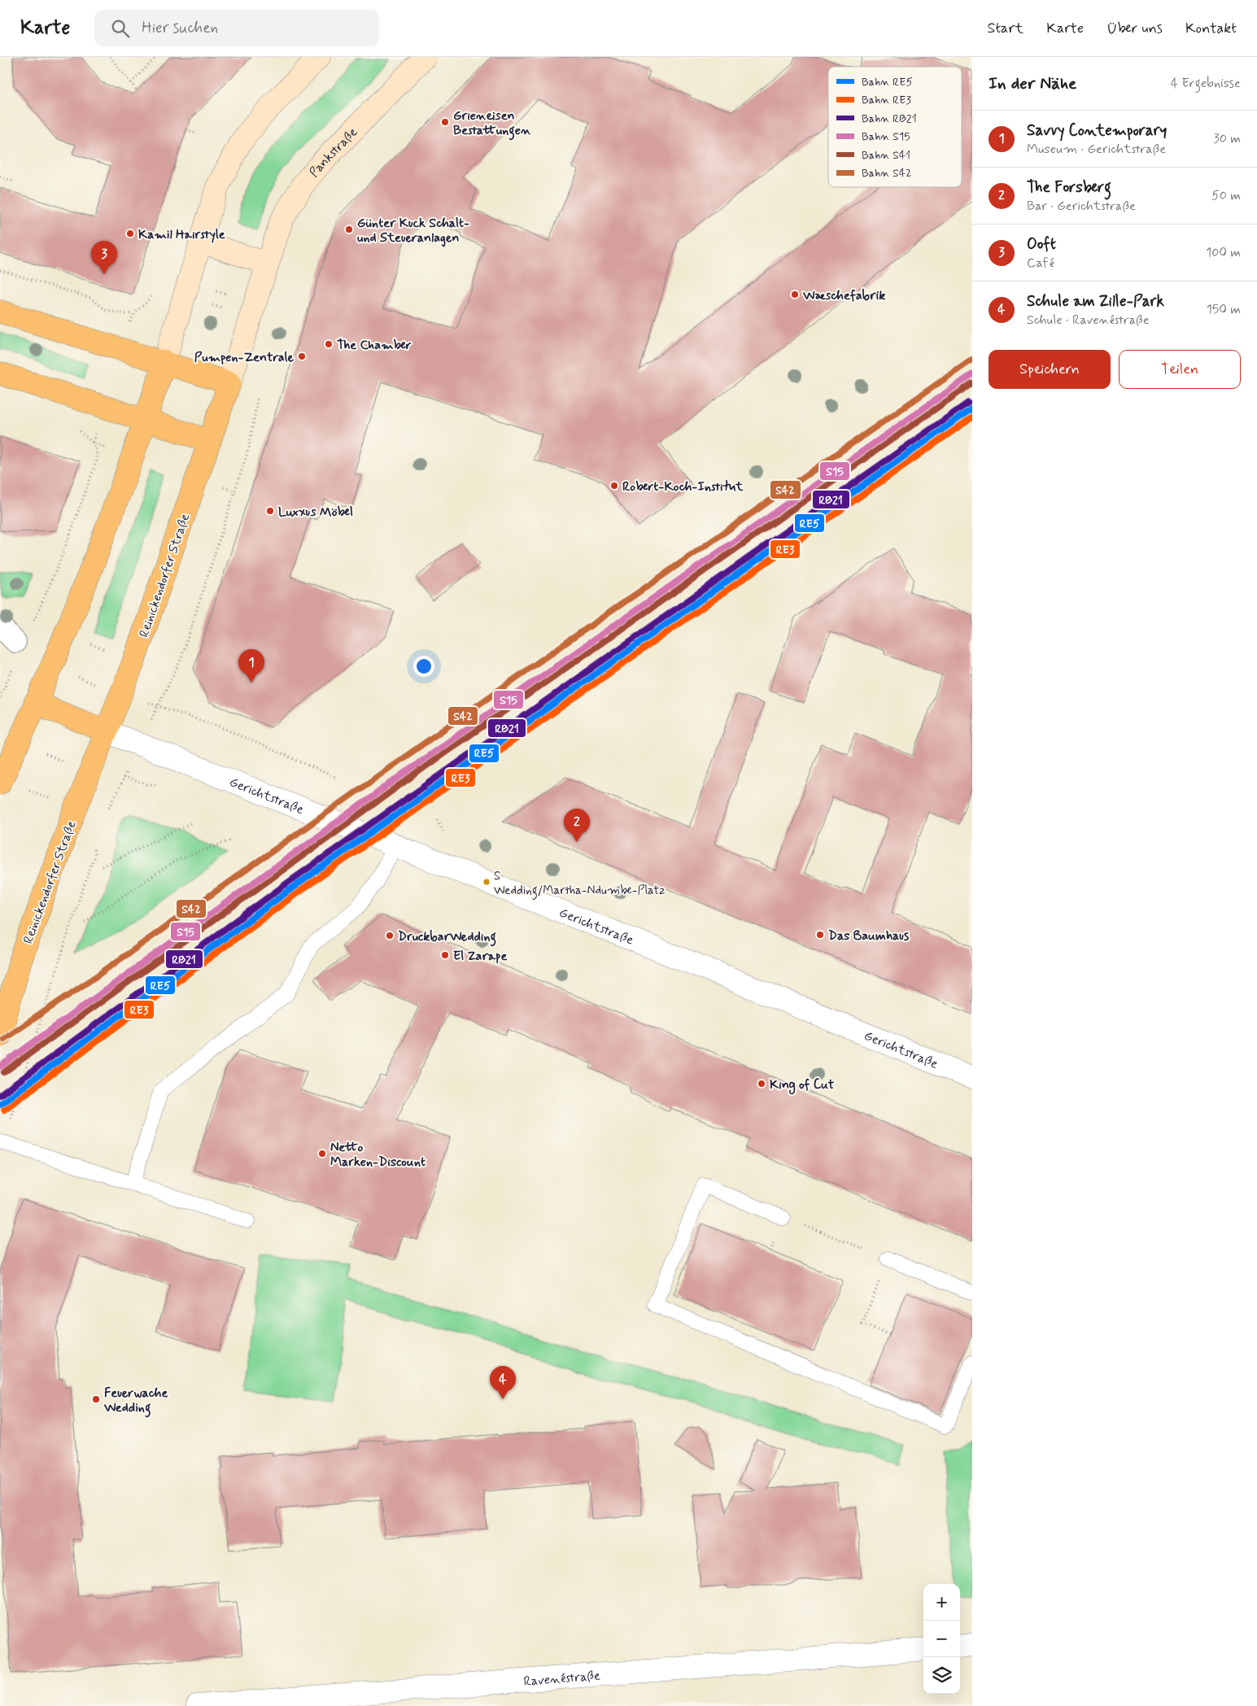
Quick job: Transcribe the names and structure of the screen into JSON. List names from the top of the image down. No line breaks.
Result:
{"streets":{"main road":["Pankstraße","Reinickendorfer Straße"],"street":["Gerichtstraße","Ravenéstraße"]},"crossings":[["Pankstraße","Reinickendorfer Straße"],["Reinickendorfer Straße","Gerichtstraße"]],"places":["Grieneisen Bestattungen","Günter Kuck Schalt- und Steueranlagen","Kamil Hairstyle","Wæschefabrik","The Chamber","Pumpen-Zentrale","Robert-Koch-Institut","Luxxus Möbel","S Wedding/Martha-Ndumbe-Platz","Das Baumhaus","DruckbarWedding","El Zarape","King of Cut","Netto Marken-Discount","Feuerwache Wedding"],"lines":["rail line S42","rail line S15","rail line S41","rail line RB21","rail line RE5","rail line RE3"],"legend":["Bahn RE5","Bahn RE3","Bahn RB21","Bahn S15","Bahn S41","Bahn S42"],"page":{"header":"Karte","search":"Hier suchen","nav":["Start","Karte","Über uns","Kontakt"],"heading":["In der Nähe","4 Ergebnisse"],"list":[{"mark":"1","name":"Savvy Contemporary","note":"Museum · Gerichtstraße","value":"30 m"},{"mark":"2","name":"The Forsberg","note":"Bar · Gerichtstraße","value":"50 m"},{"mark":"3","name":"Ooft","note":"Café","value":"100 m"},{"mark":"4","name":"Schule am Zille-Park","note":"Schule · Ravenéstraße","value":"150 m"}],"pins":["3","1","2","4"],"buttons":["Speichern","Teilen"],"map_buttons":["+","−"]}}
